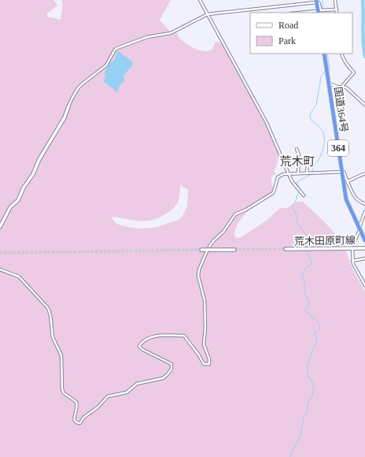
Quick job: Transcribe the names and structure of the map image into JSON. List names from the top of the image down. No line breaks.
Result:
{"streets":{"highway":["国道364号","364"],"street":["荒木田原町線"]},"districts":["荒木町"],"legend":["Road","Park"]}
